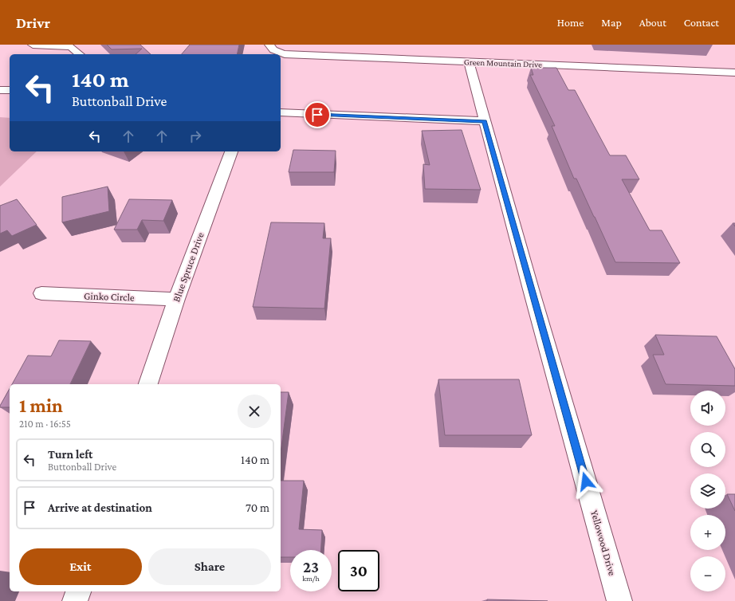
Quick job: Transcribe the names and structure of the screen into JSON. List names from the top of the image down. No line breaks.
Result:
{"streets":{"street":["Green Mountain Drive","Blue Spruce Drive","Ginko Circle","Yellowood Drive"]},"crossings":[["Green Mountain Drive","Yellowood Drive"],["Blue Spruce Drive","Ginko Circle"]],"page":{"header":"Drivr","nav":["Home","Map","About","Contact"],"turn":["140 m","Buttonball Drive"],"heading":["1 min","210 m · 16:55"],"map_buttons":["+","−"],"list":[{"name":"Turn left","note":"Buttonball Drive","value":"140 m"},{"name":"Arrive at destination","value":"70 m"}],"buttons":["Exit","Share"],"speed":"23 km/h","limit":"30"}}
